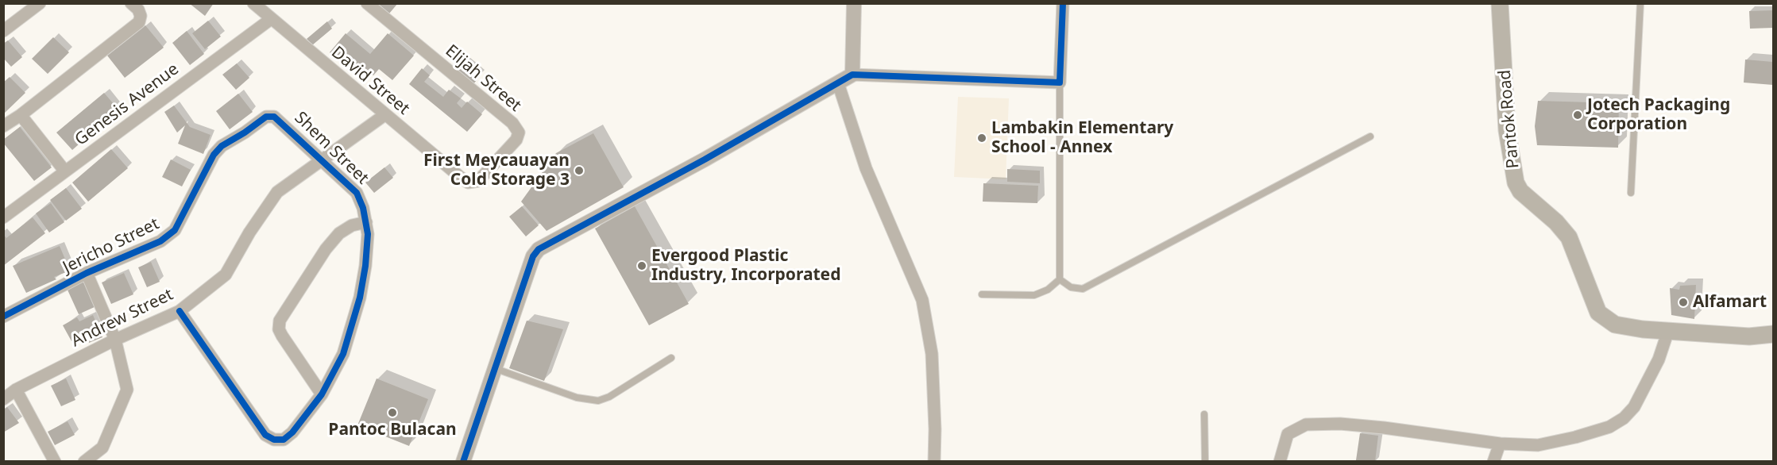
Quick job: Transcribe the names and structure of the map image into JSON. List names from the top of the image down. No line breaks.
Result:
{"streets":{"main road":["Pantok Road"],"street":["Elijah Street","David Street","Genesis Avenue","Shem Street","Jericho Street","Andrew Street"]},"crossings":[["Elijah Street","David Street"],["David Street","Genesis Avenue"],["David Street","Andrew Street"],["Shem Street","Jericho Street"],["Shem Street","Andrew Street"]],"places":["Jotech Packaging Corporation","Lambakin Elementary School - Annex","First Meycauayan Cold Storage 3","Evergood Plastic Industry, Incorporated","Alfamart","Pantoc Bulacan"]}
